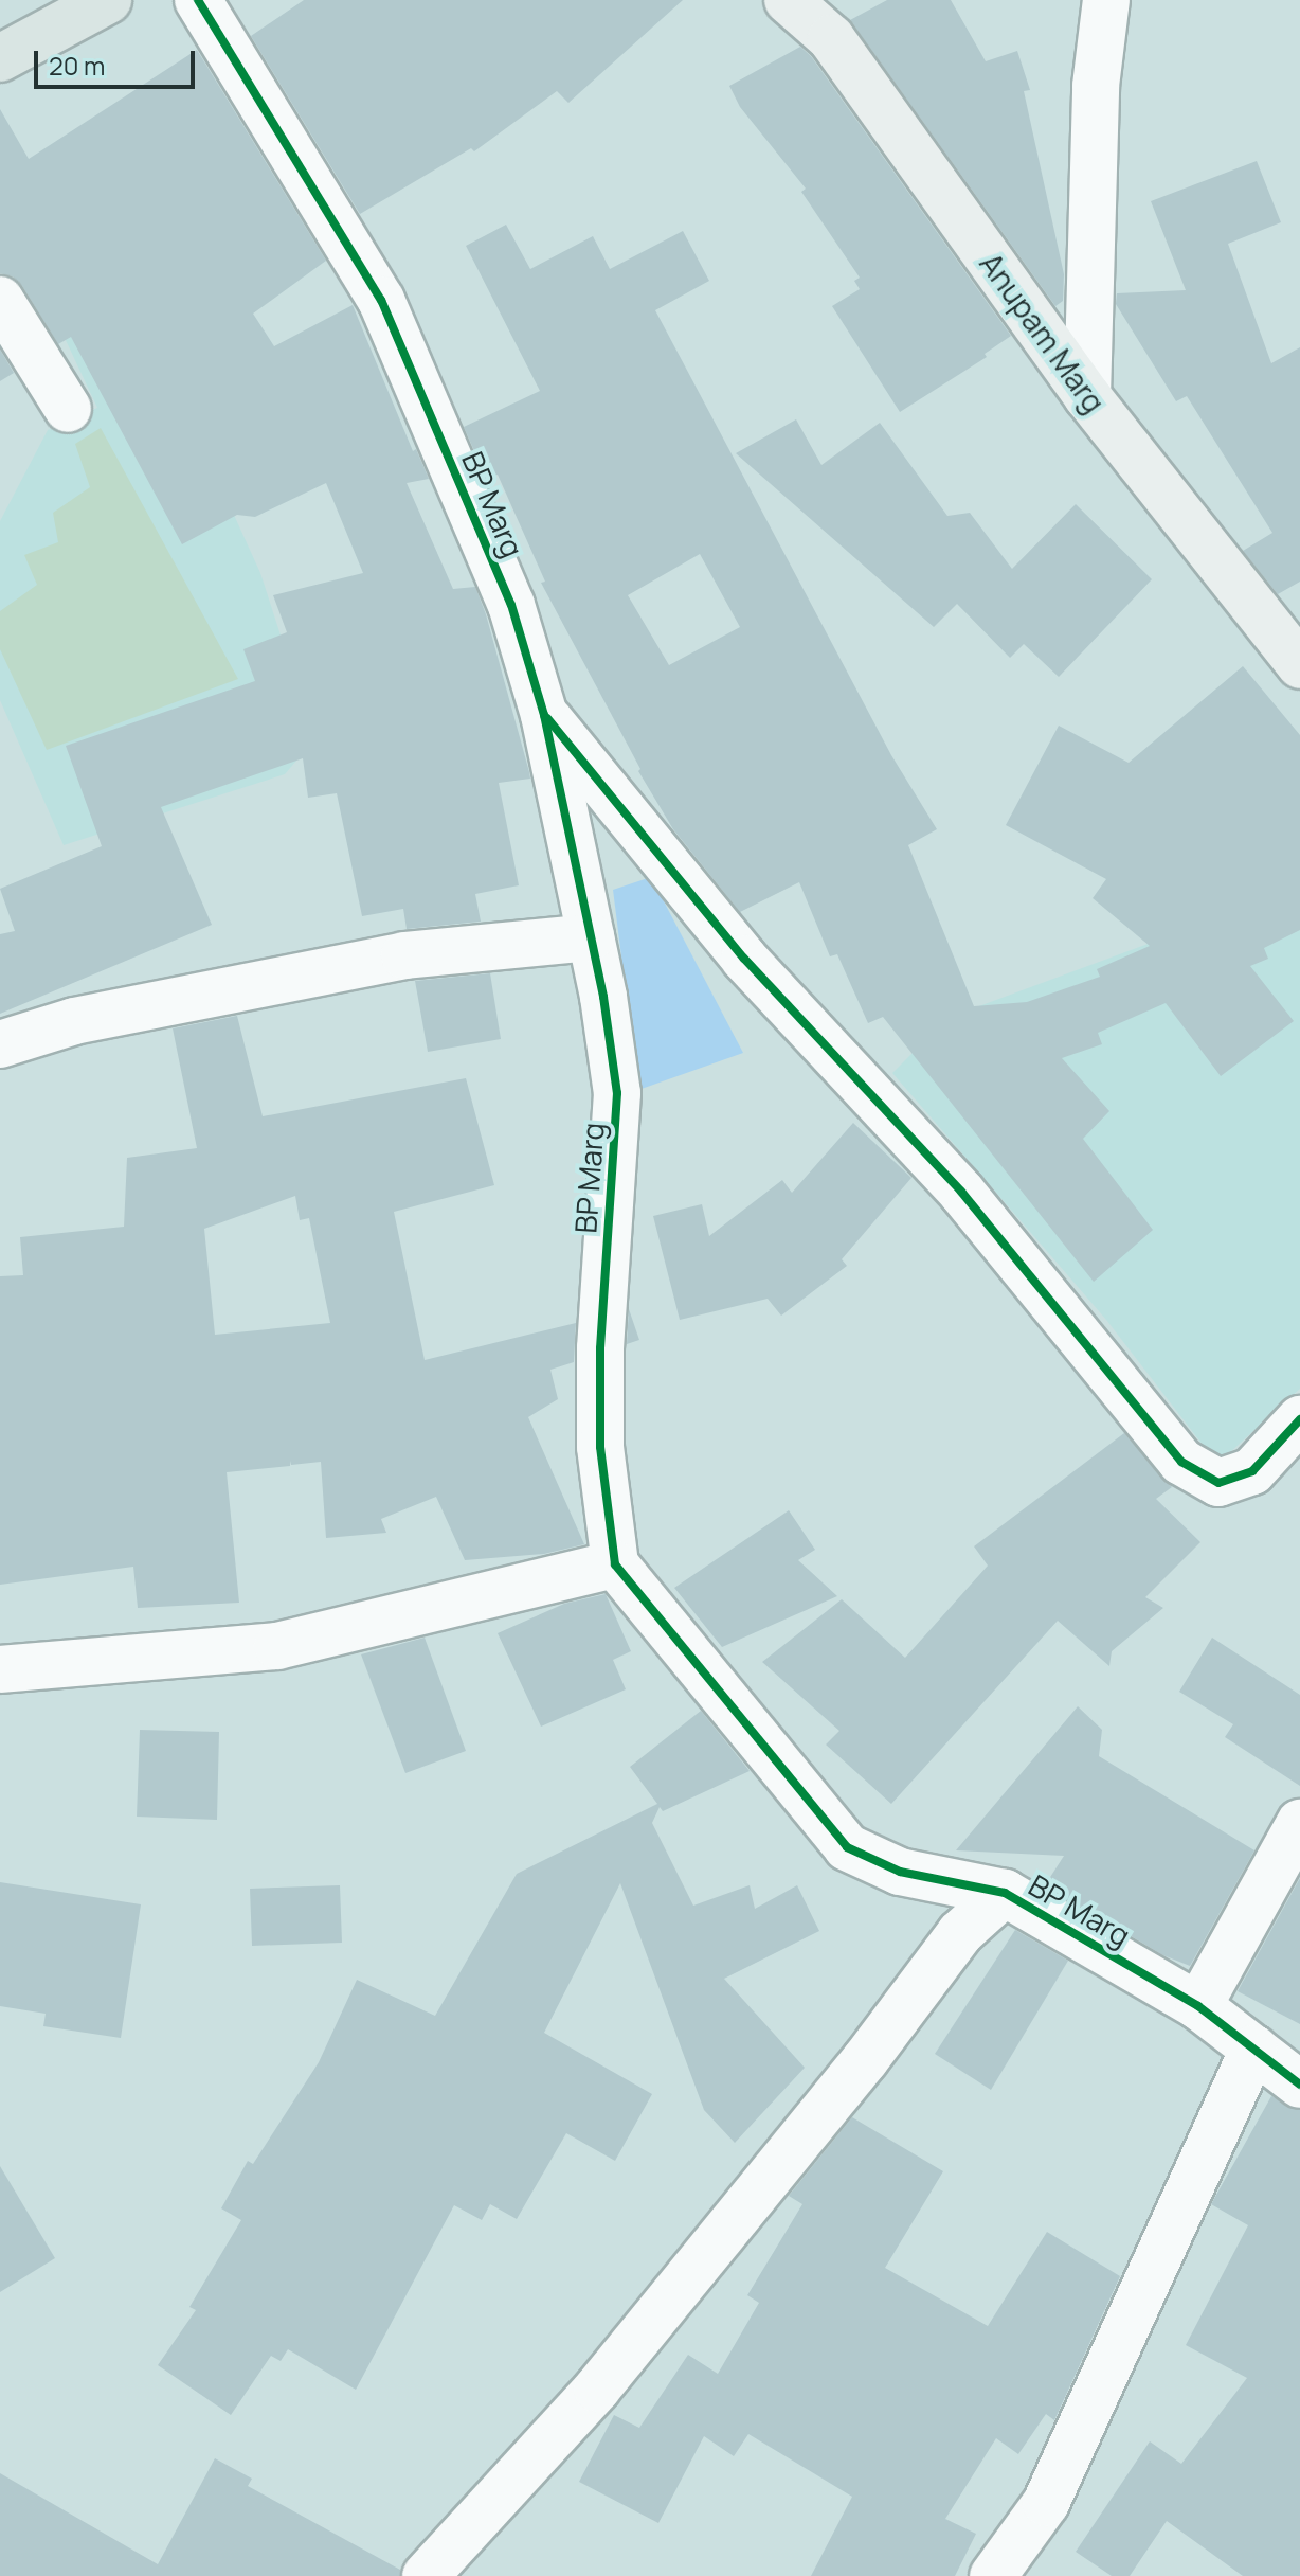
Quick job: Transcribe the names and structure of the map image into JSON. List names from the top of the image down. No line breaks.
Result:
{"streets":{"main road":["Anupam Marg"],"street":["BP Marg"]},"scale_bar":"20 m"}
